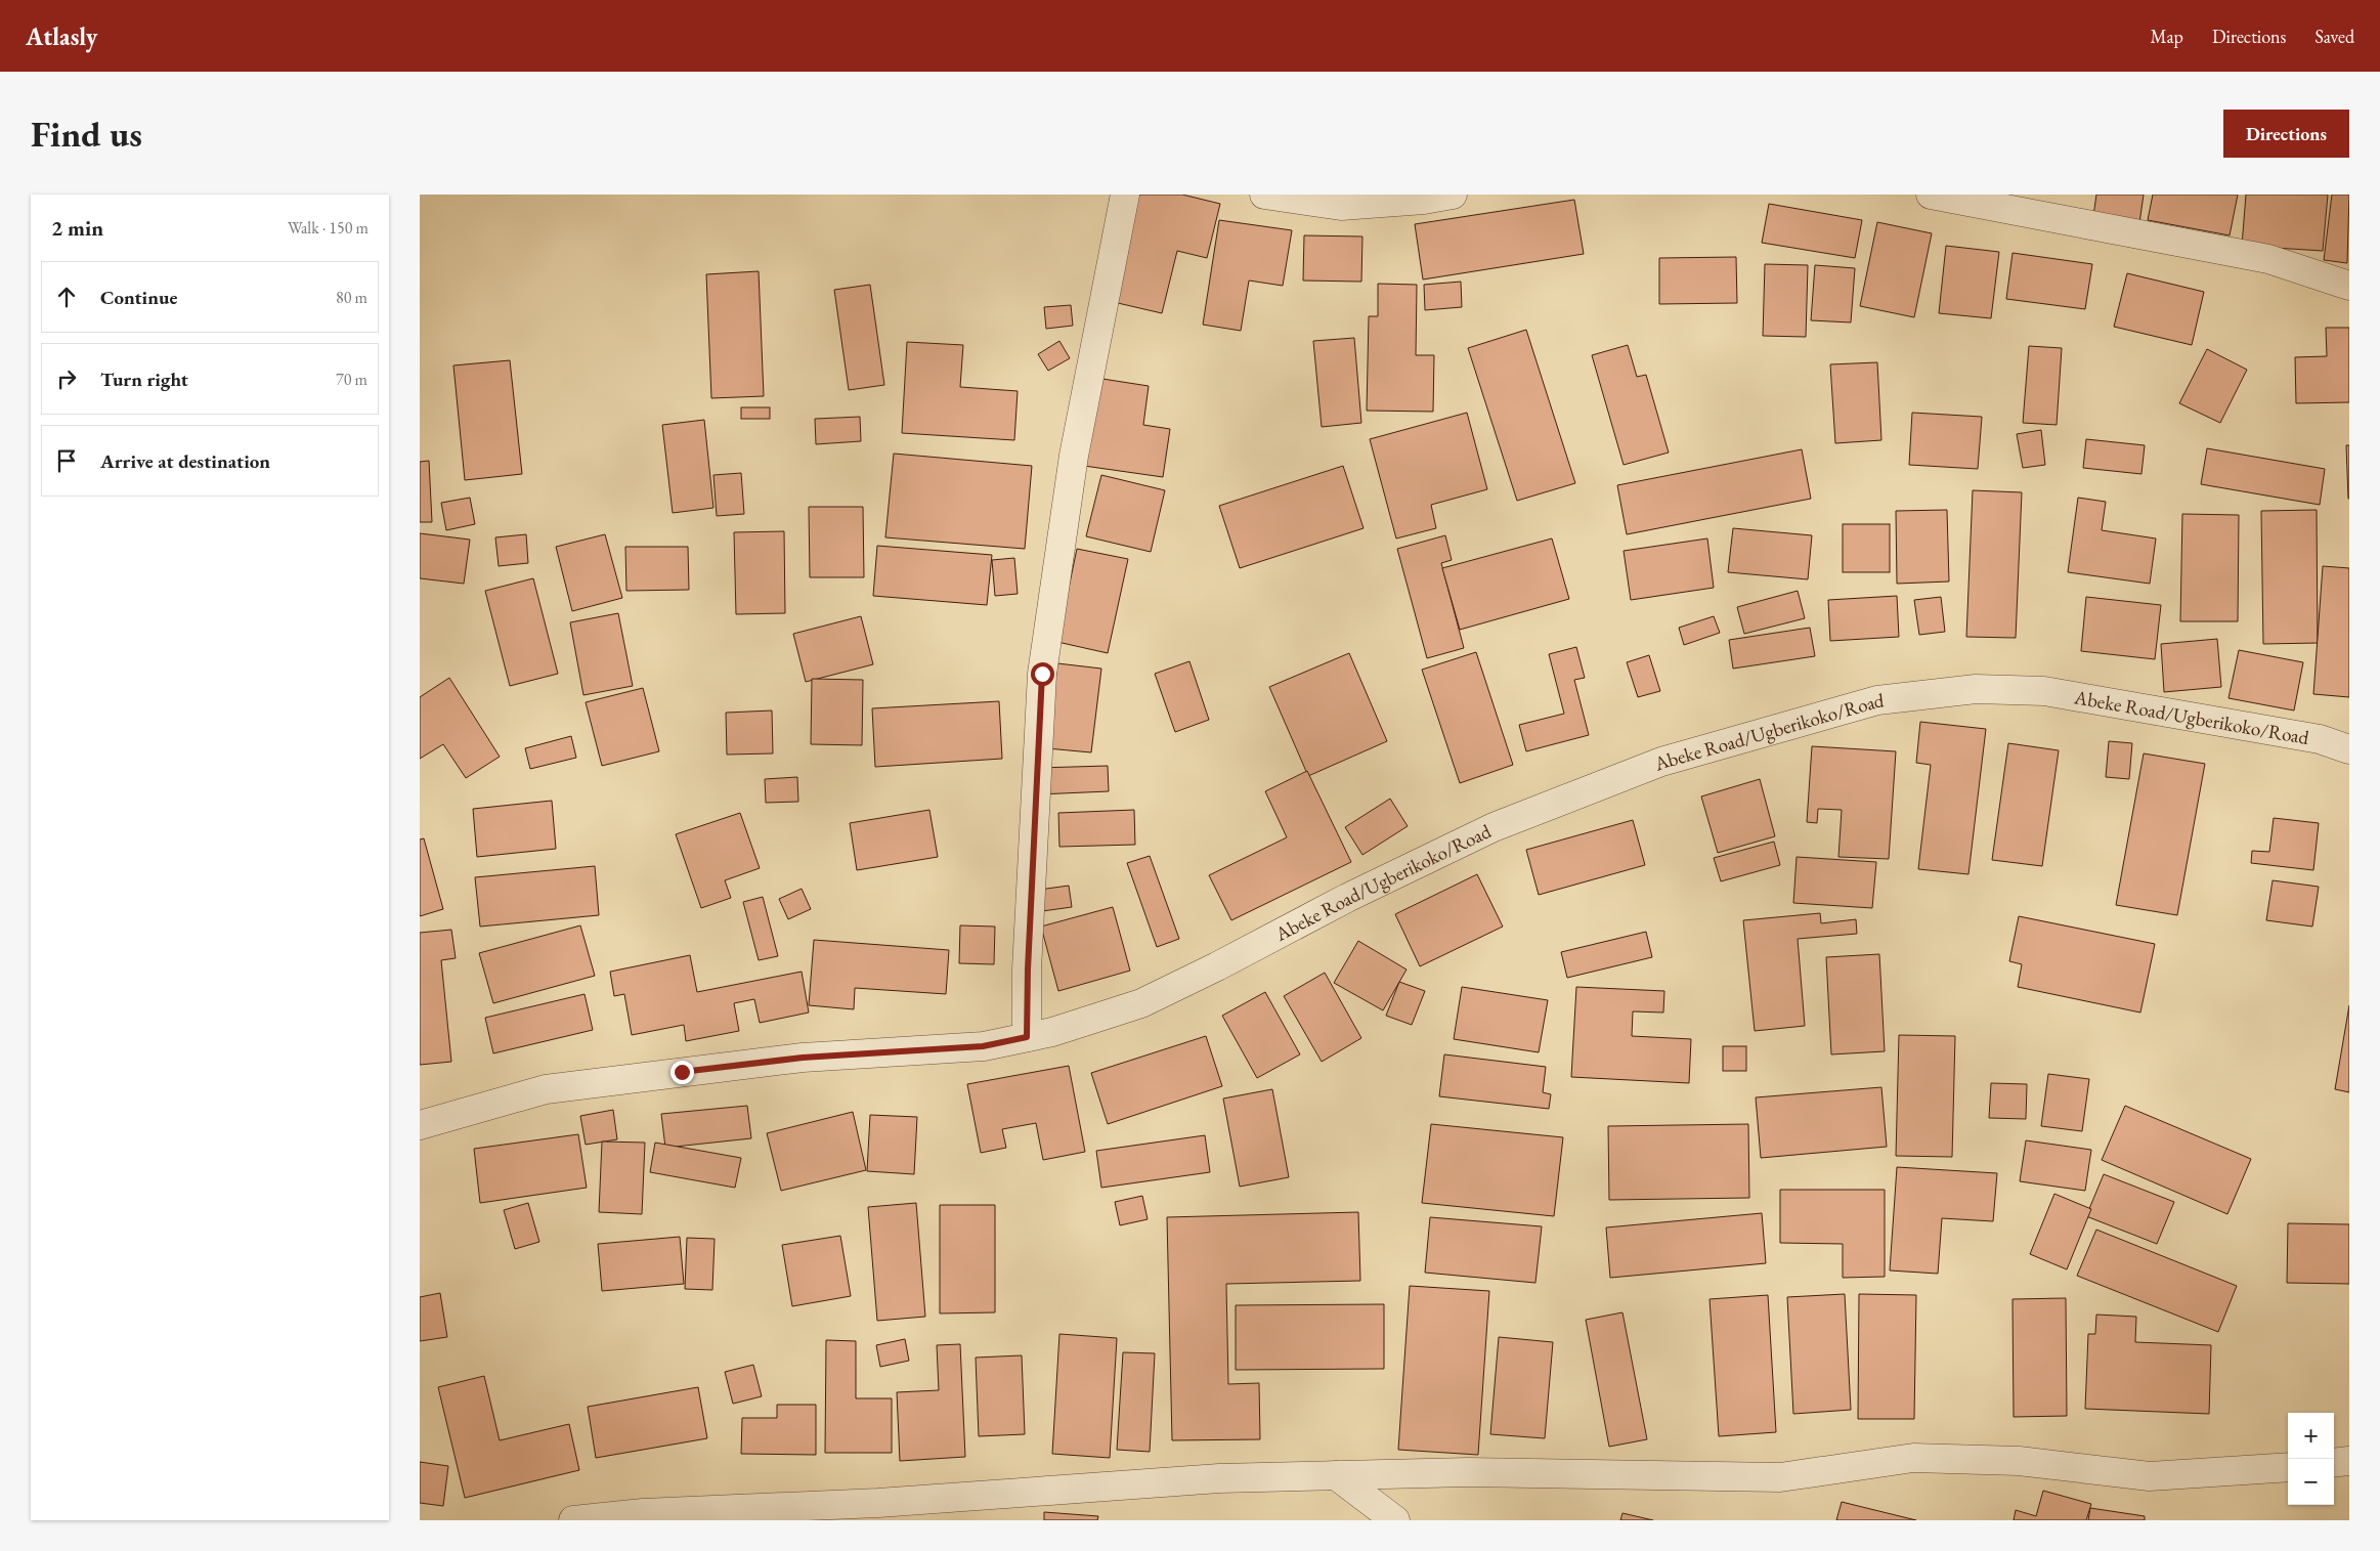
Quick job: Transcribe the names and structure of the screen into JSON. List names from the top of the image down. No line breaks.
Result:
{"streets":{"street":["Abeke Road/Ugberikoko/Road"]},"page":{"header":"Atlasly","nav":["Map","Directions","Saved"],"buttons":"Directions","title":"Find us","heading":["2 min","Walk · 150 m"],"list":[["Continue","80 m"],["Turn right","70 m"],"Arrive at destination"],"map_buttons":["+","−"]}}
